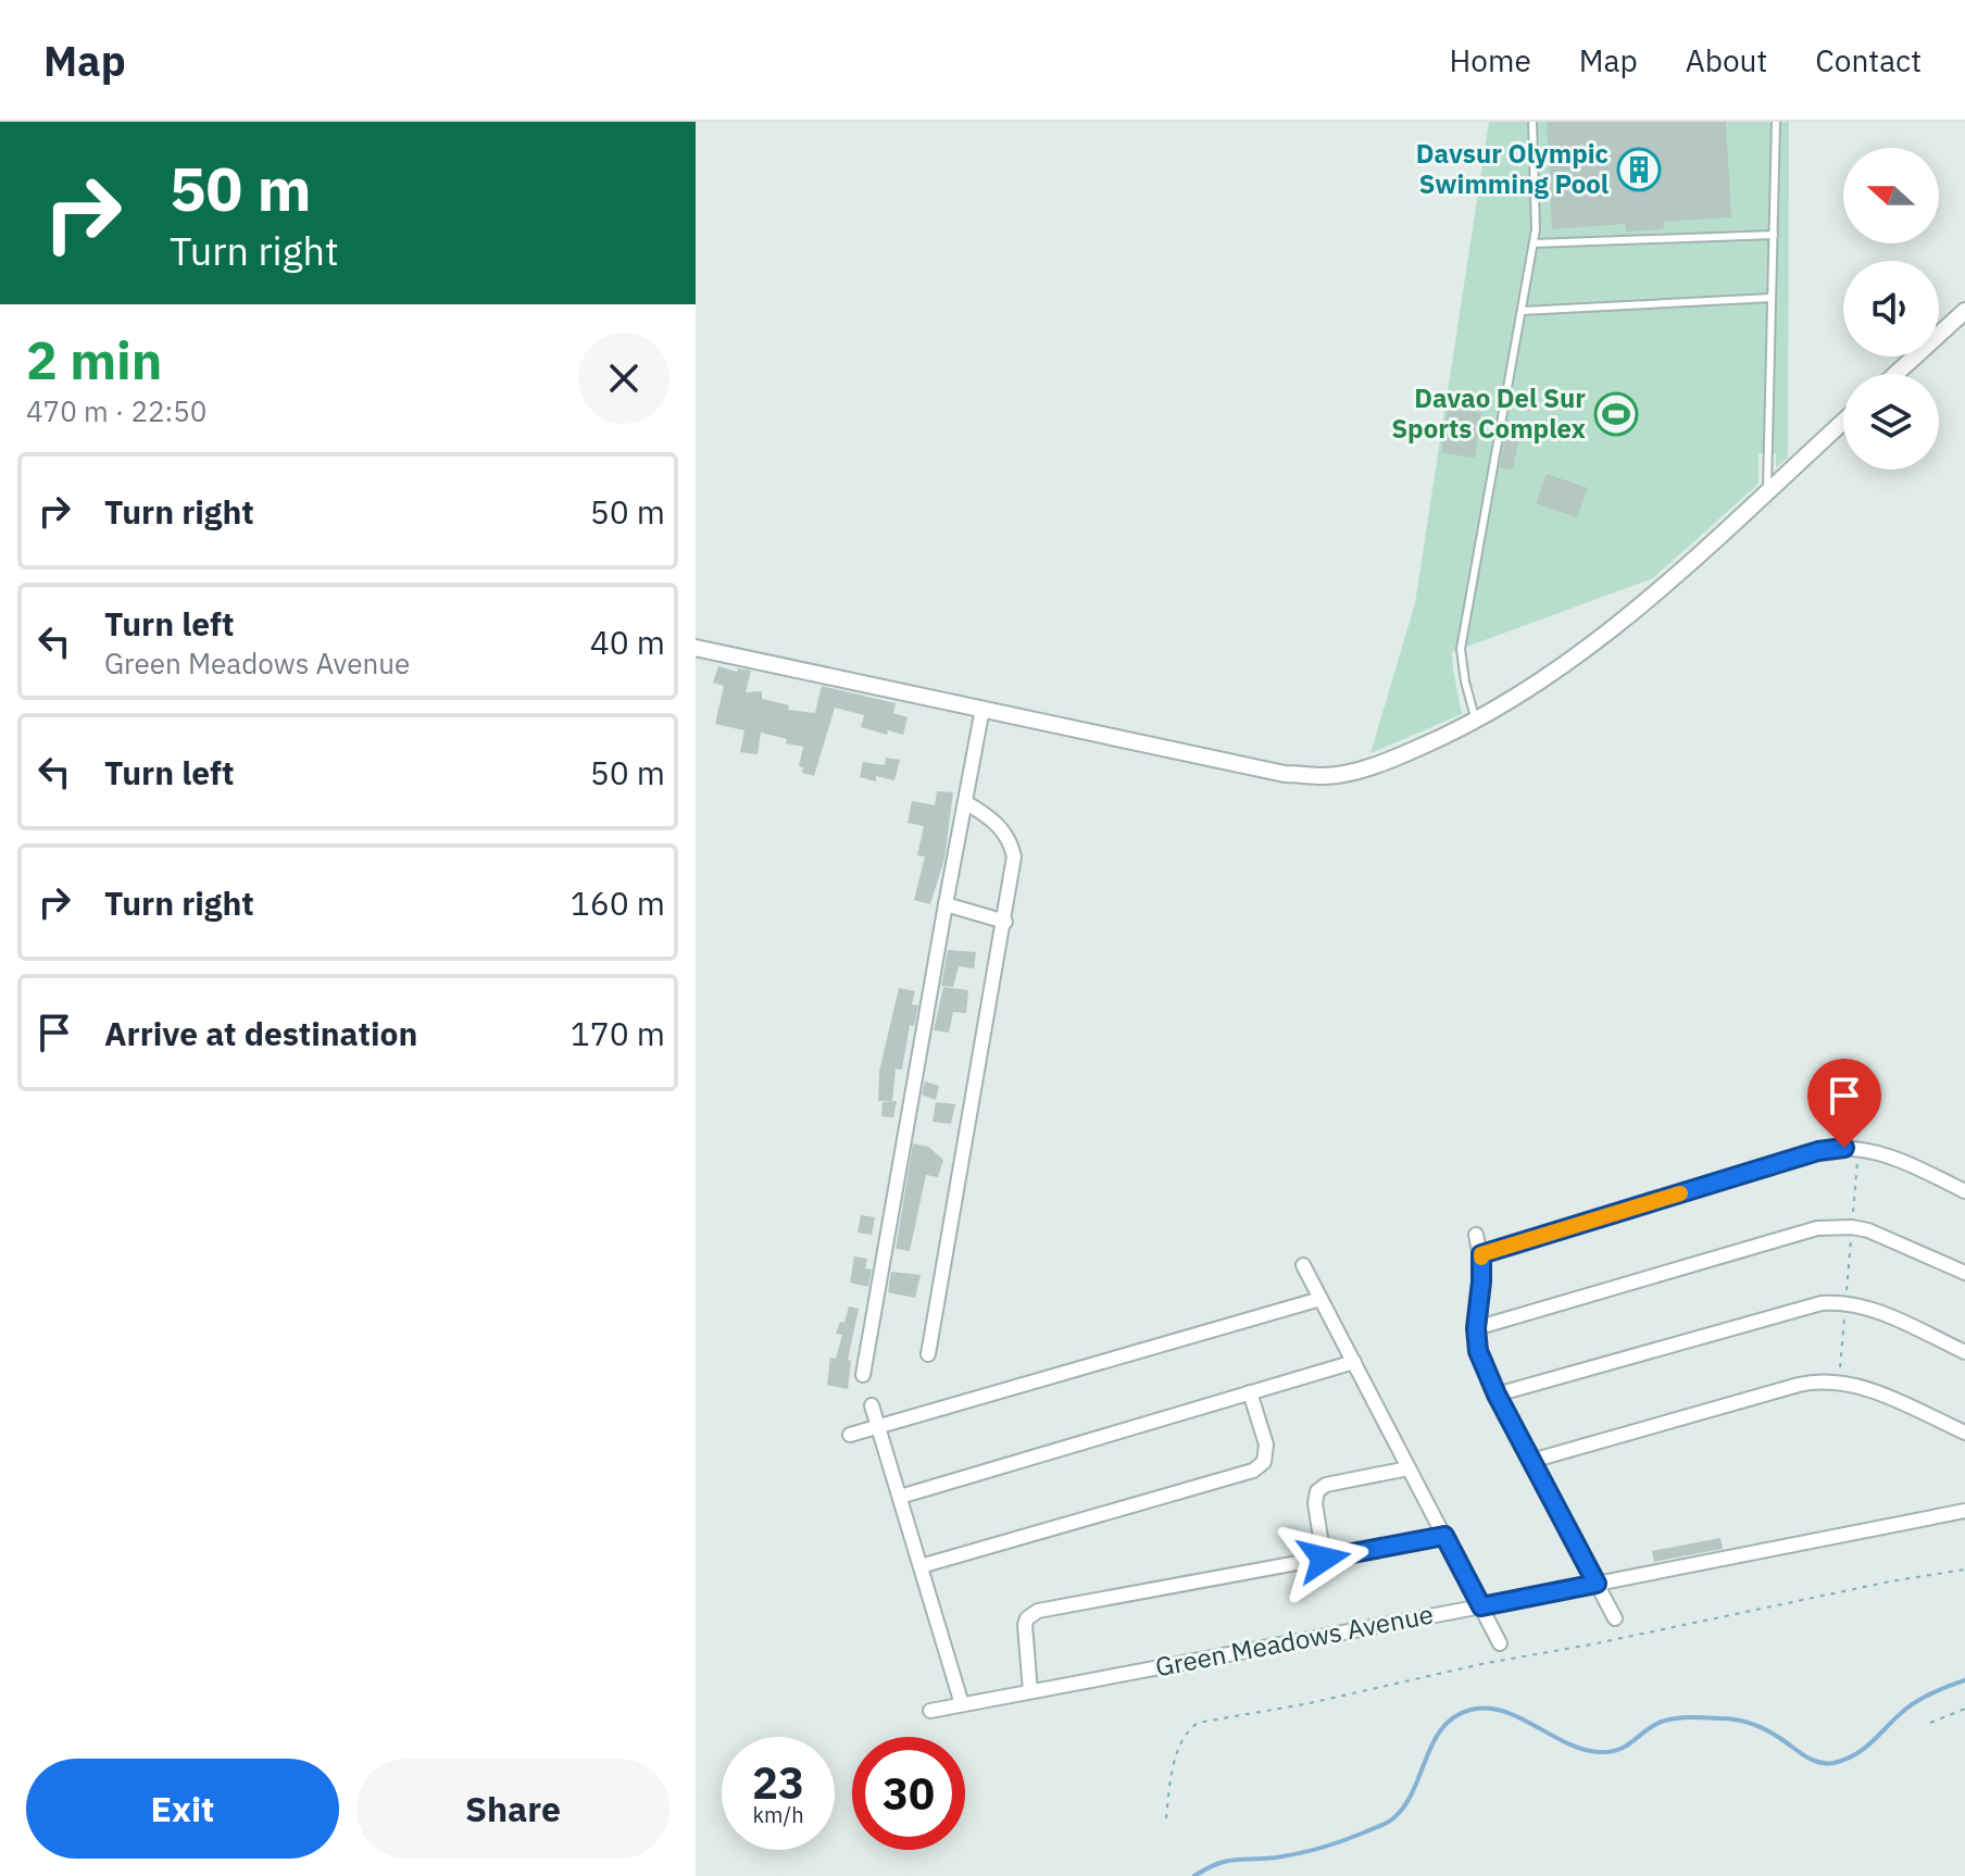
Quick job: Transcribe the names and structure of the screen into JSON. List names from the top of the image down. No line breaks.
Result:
{"streets":{"street":["Green Meadows Avenue"]},"places":{"building":["Davsur Olympic Swimming Pool"],"sports":["Davao Del Sur Sports Complex"]},"north":"left","page":{"header":"Map","nav":["Home","Map","About","Contact"],"turn":["50 m","Turn right"],"heading":["2 min","470 m · 22:50"],"list":[{"name":"Turn right","value":"50 m"},{"name":"Turn left","note":"Green Meadows Avenue","value":"40 m"},{"name":"Turn left","value":"50 m"},{"name":"Turn right","value":"160 m"},{"name":"Arrive at destination","value":"170 m"}],"speed":"23 km/h","limit":"30","buttons":["Exit","Share"]}}
